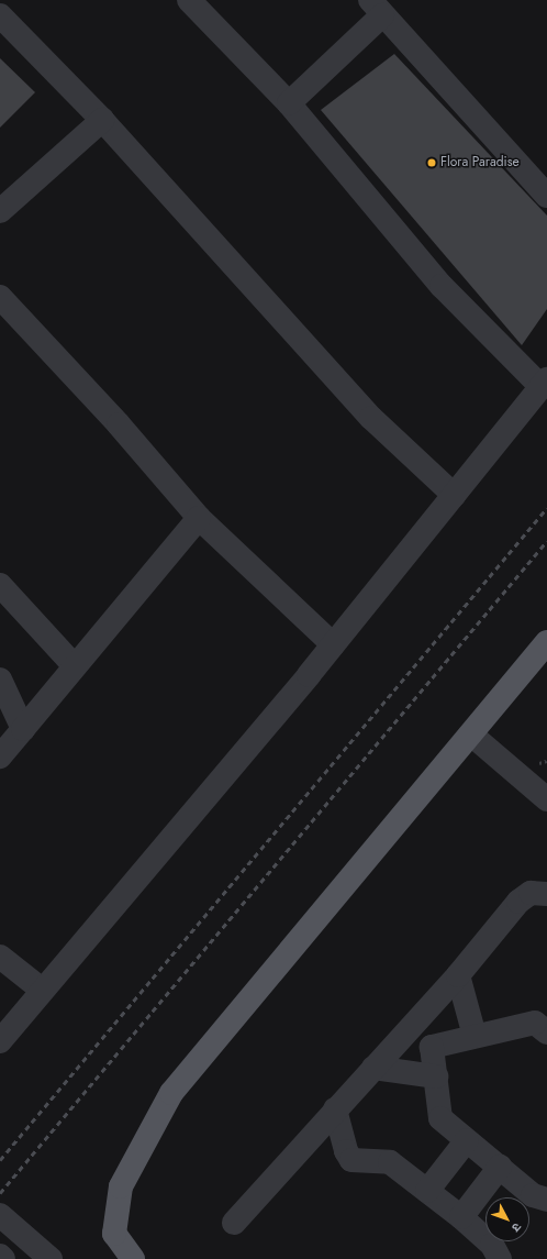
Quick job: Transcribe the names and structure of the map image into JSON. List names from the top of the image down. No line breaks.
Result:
{"places":["Flora Paradise"],"north":"bottom right"}
